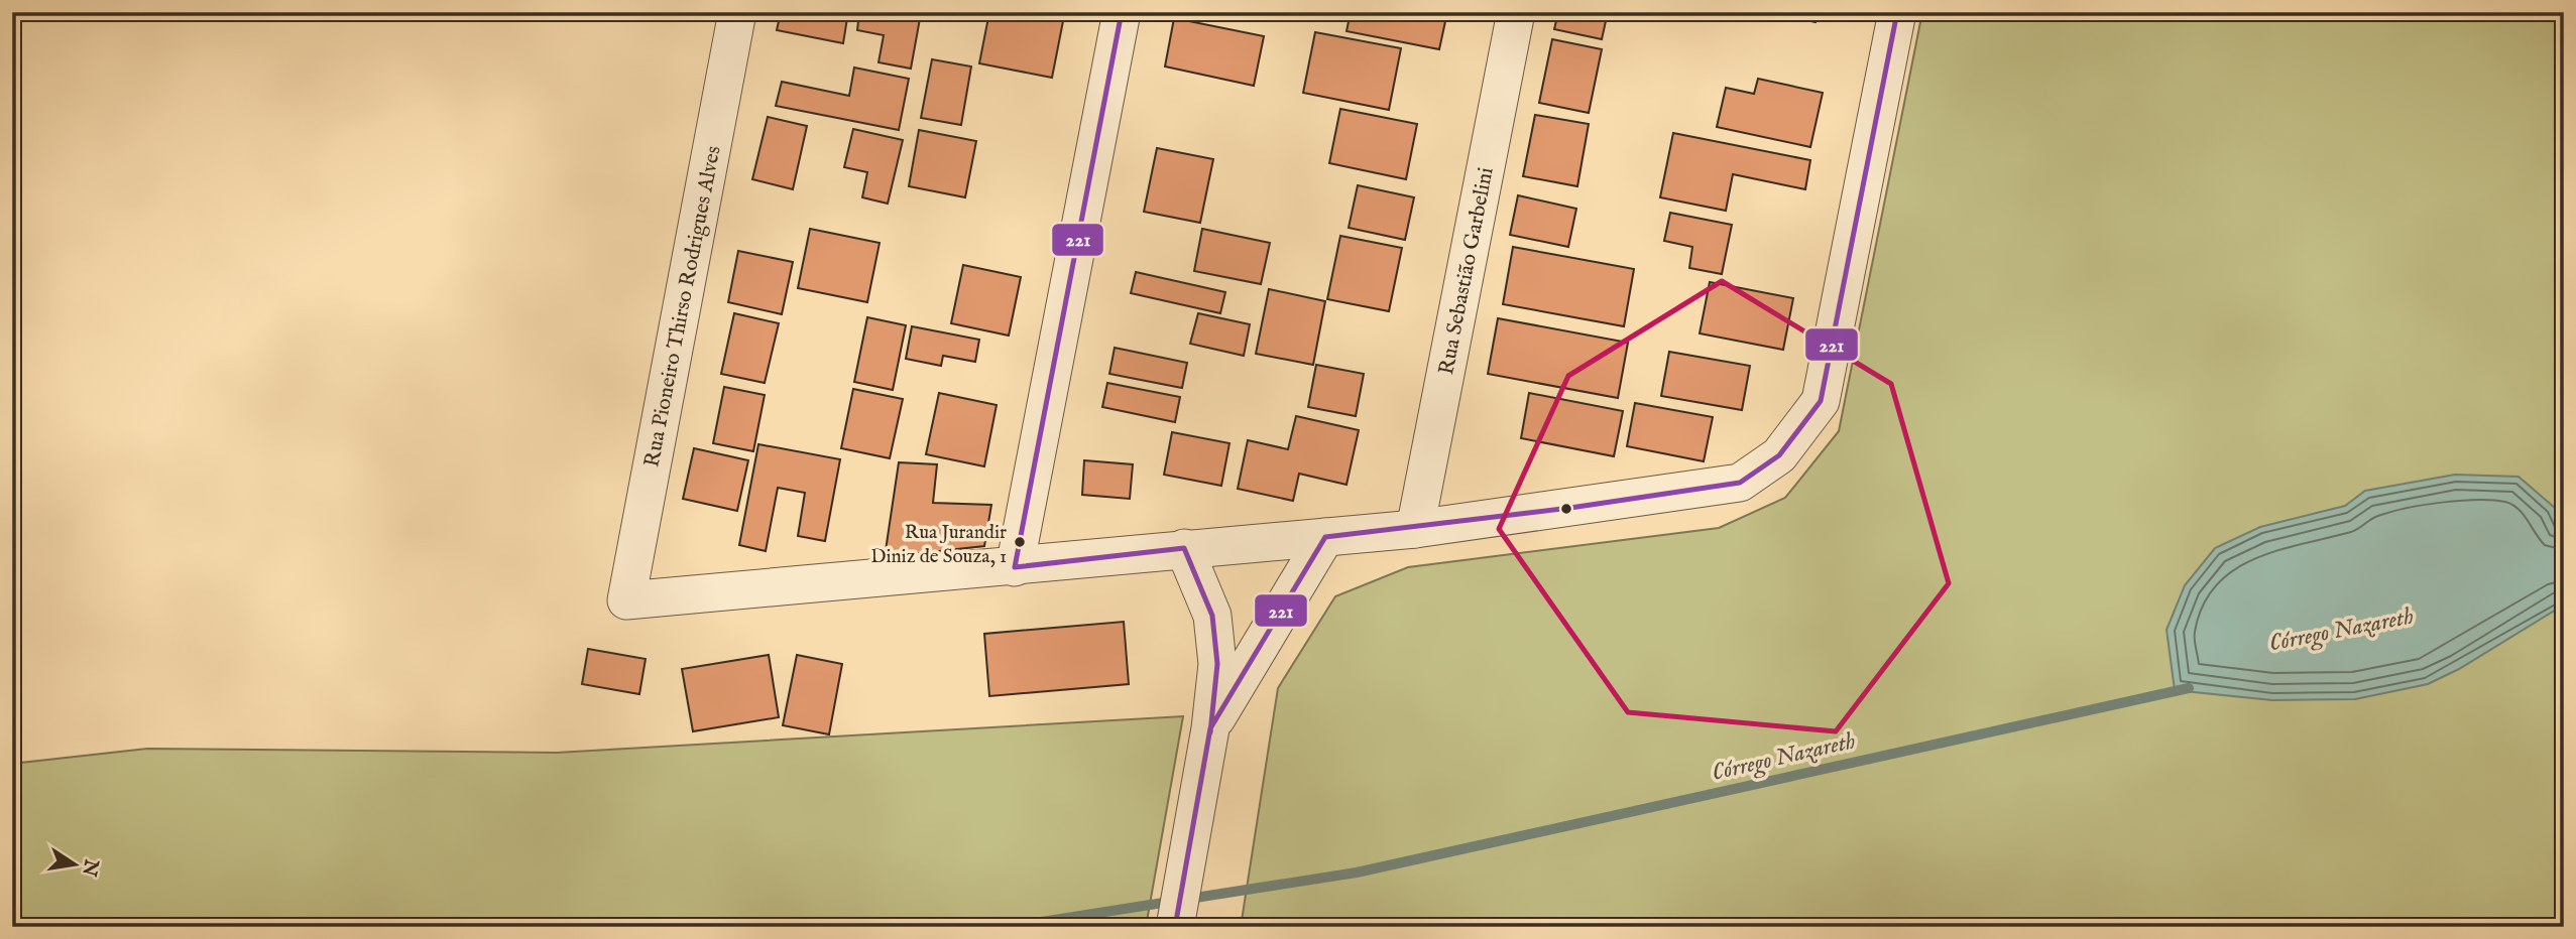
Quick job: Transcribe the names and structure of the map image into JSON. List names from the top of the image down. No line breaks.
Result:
{"streets":{"street":["Rua Sebastião Garbelini","Rua Pioneiro Thirso Rodrigues Alves"]},"water":["Córrego Nazareth"],"places":["Rua Jurandir Diniz de Souza, 1"],"lines":["transit line 221"],"north":"right"}
